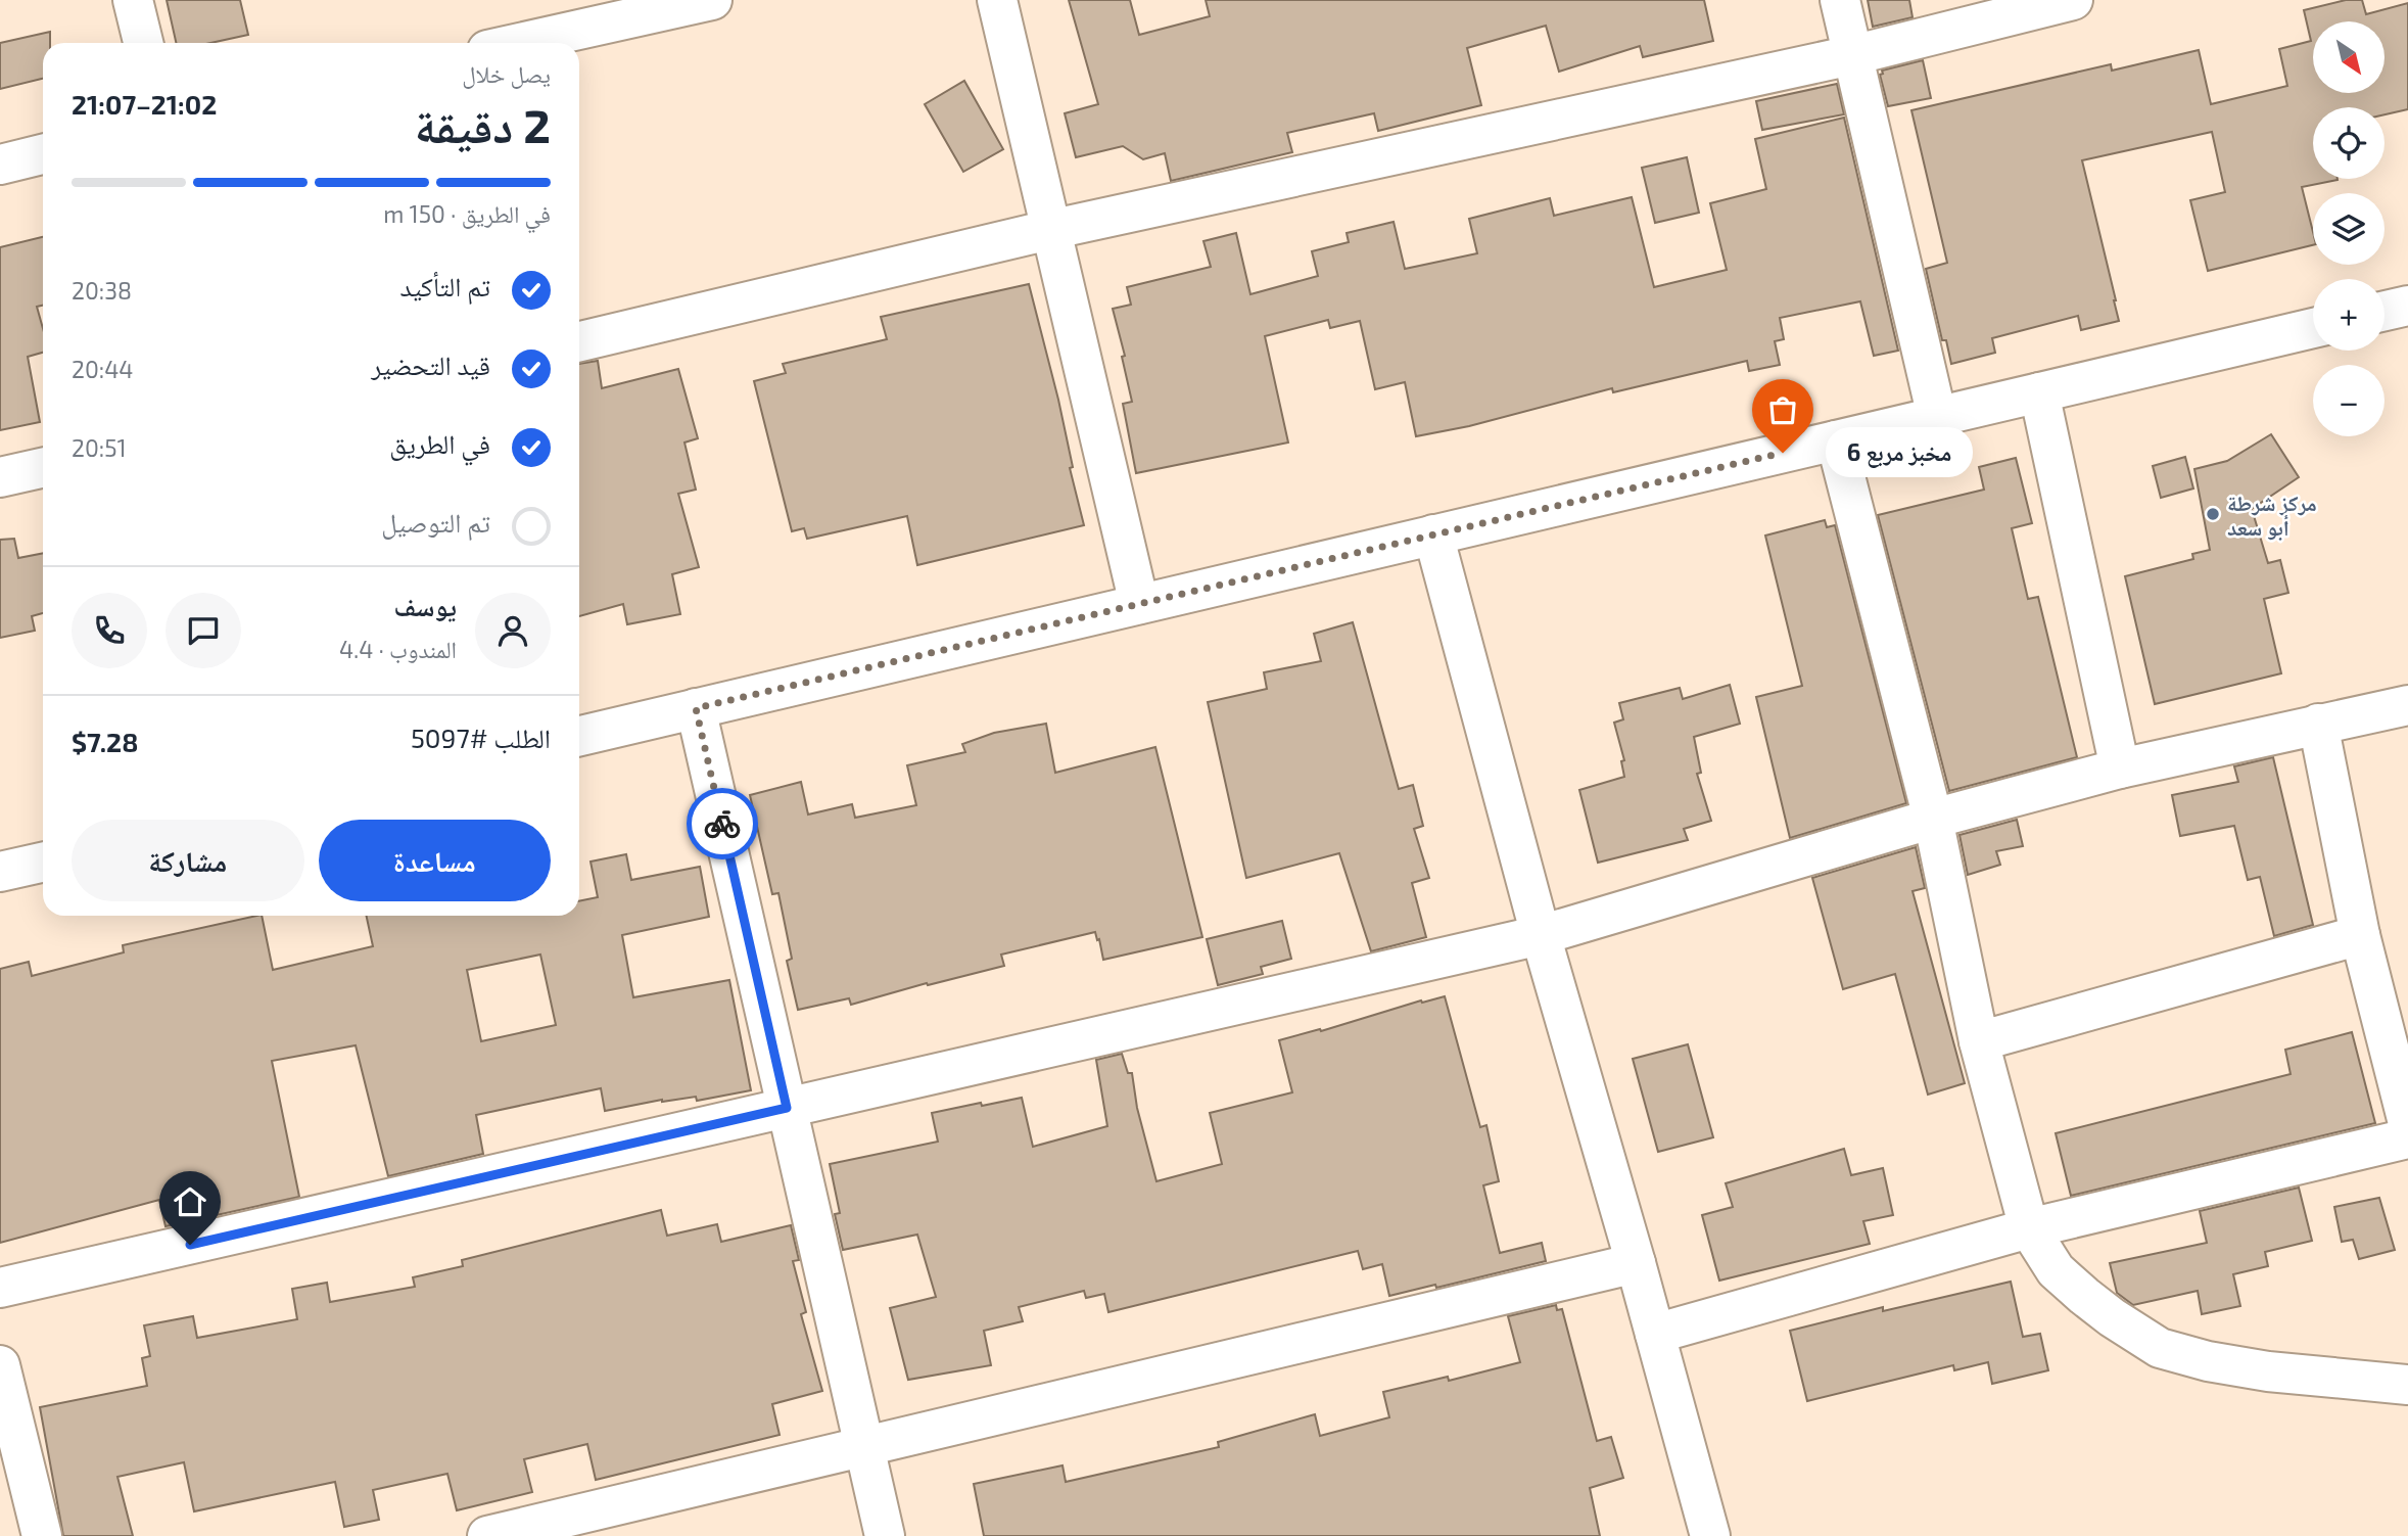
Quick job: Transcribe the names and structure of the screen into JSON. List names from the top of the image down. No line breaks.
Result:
{"places":["مخبز مربع 6","مركز شرطة أبو سعد"],"north":"bottom right","page":{"map_buttons":["+","−"],"heading":["2 دقيقة","يصل خلال","21:02–21:07"],"panel":["يوسف","المندوب · 4.4","الطلب #5097","$7.28"],"bar":"في الطريق · 150 m","list":[["تم التأكيد","20:38"],["قيد التحضير","20:44"],["في الطريق","20:51"],"تم التوصيل"],"bubble":"مخبز مربع 6","buttons":["مساعدة","مشاركة"]}}
